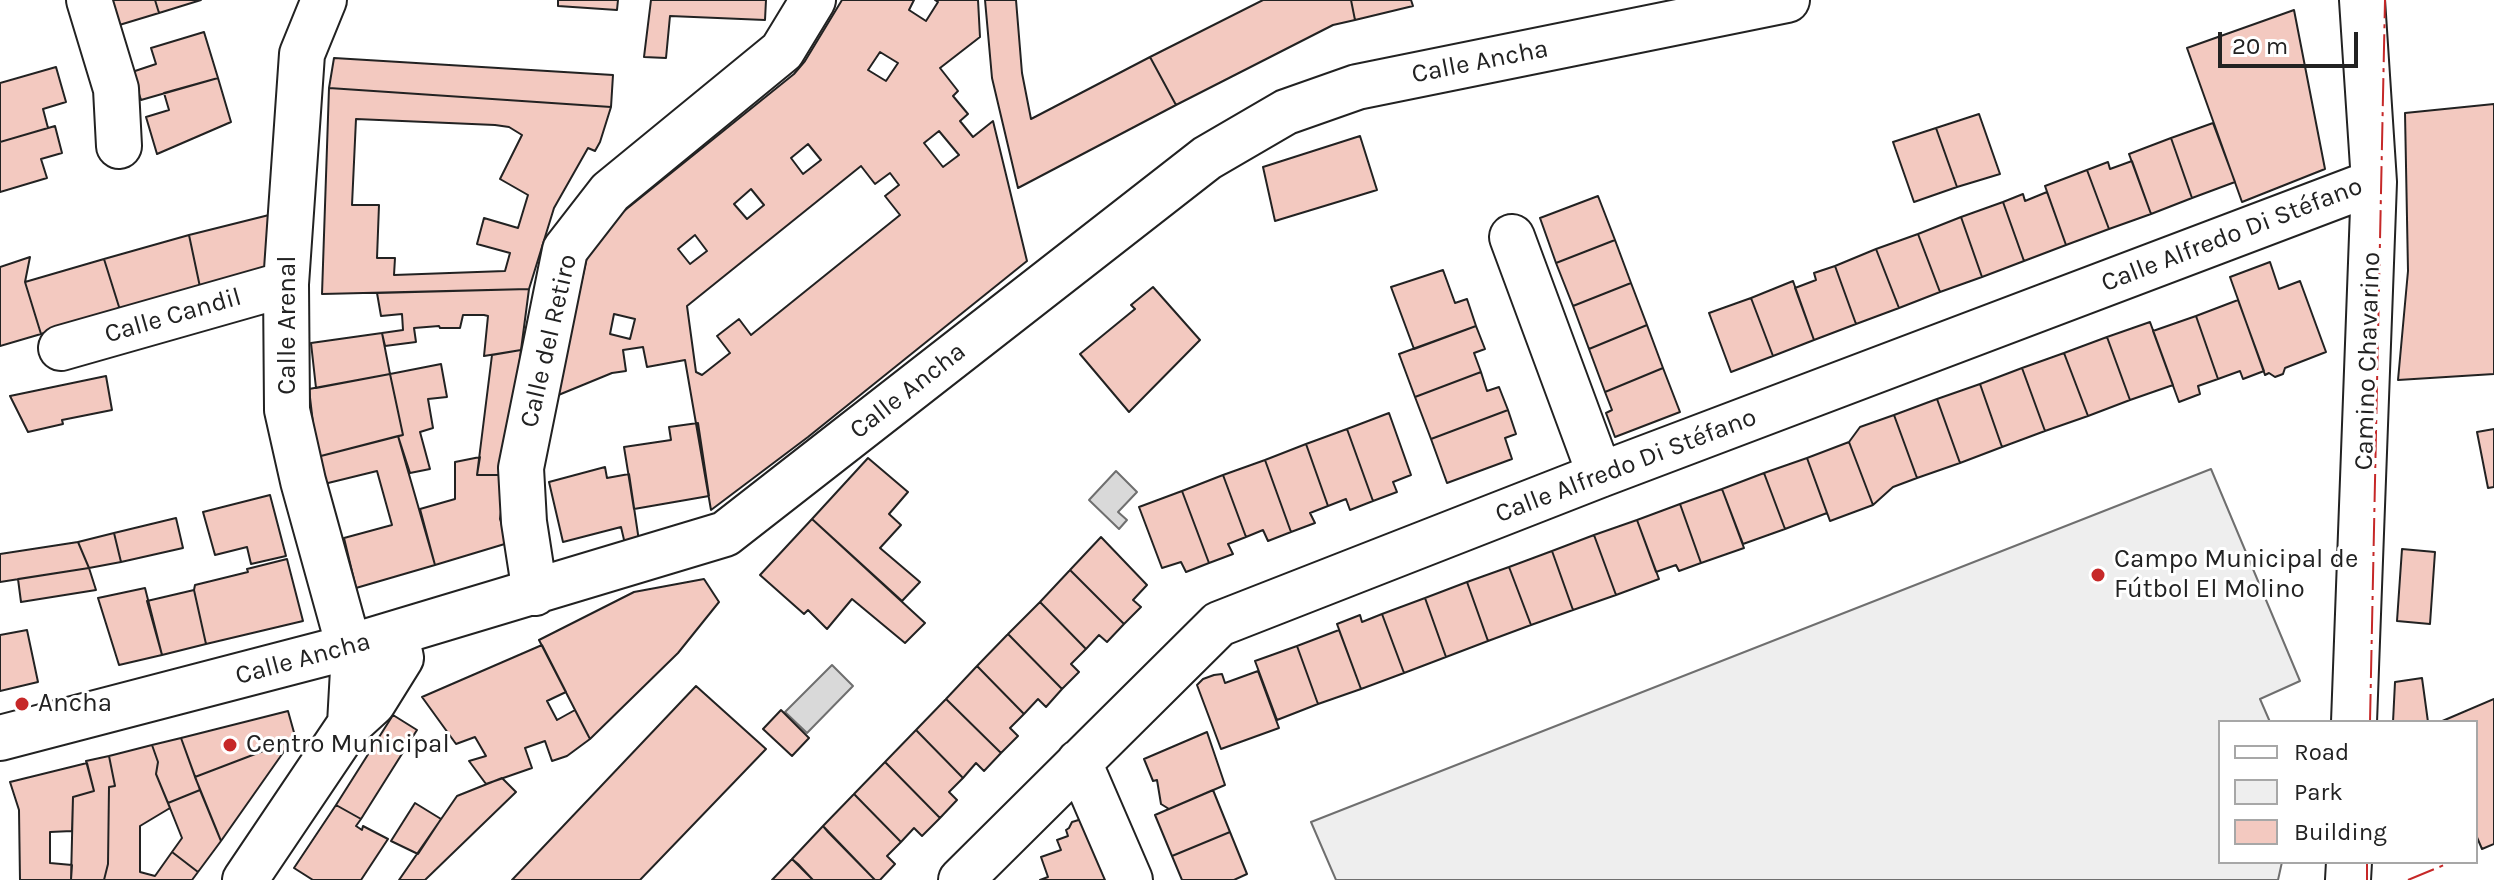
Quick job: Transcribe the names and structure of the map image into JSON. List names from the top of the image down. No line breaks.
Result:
{"streets":{"street":["Calle Ancha","Calle Alfredo Di Stéfano","Calle Candil","Calle Arenal","Calle del Retiro","Camino Chavarino"]},"crossings":[["Calle Ancha","Calle Arenal"],["Calle Ancha","Calle del Retiro"],["Calle Alfredo Di Stéfano","Camino Chavarino"],["Calle Candil","Calle Arenal"]],"places":["Campo Municipal de Fútbol El Molino","Ancha","Centro Municipal"],"legend":["Road","Park","Building"],"scale_bar":"20 m"}
